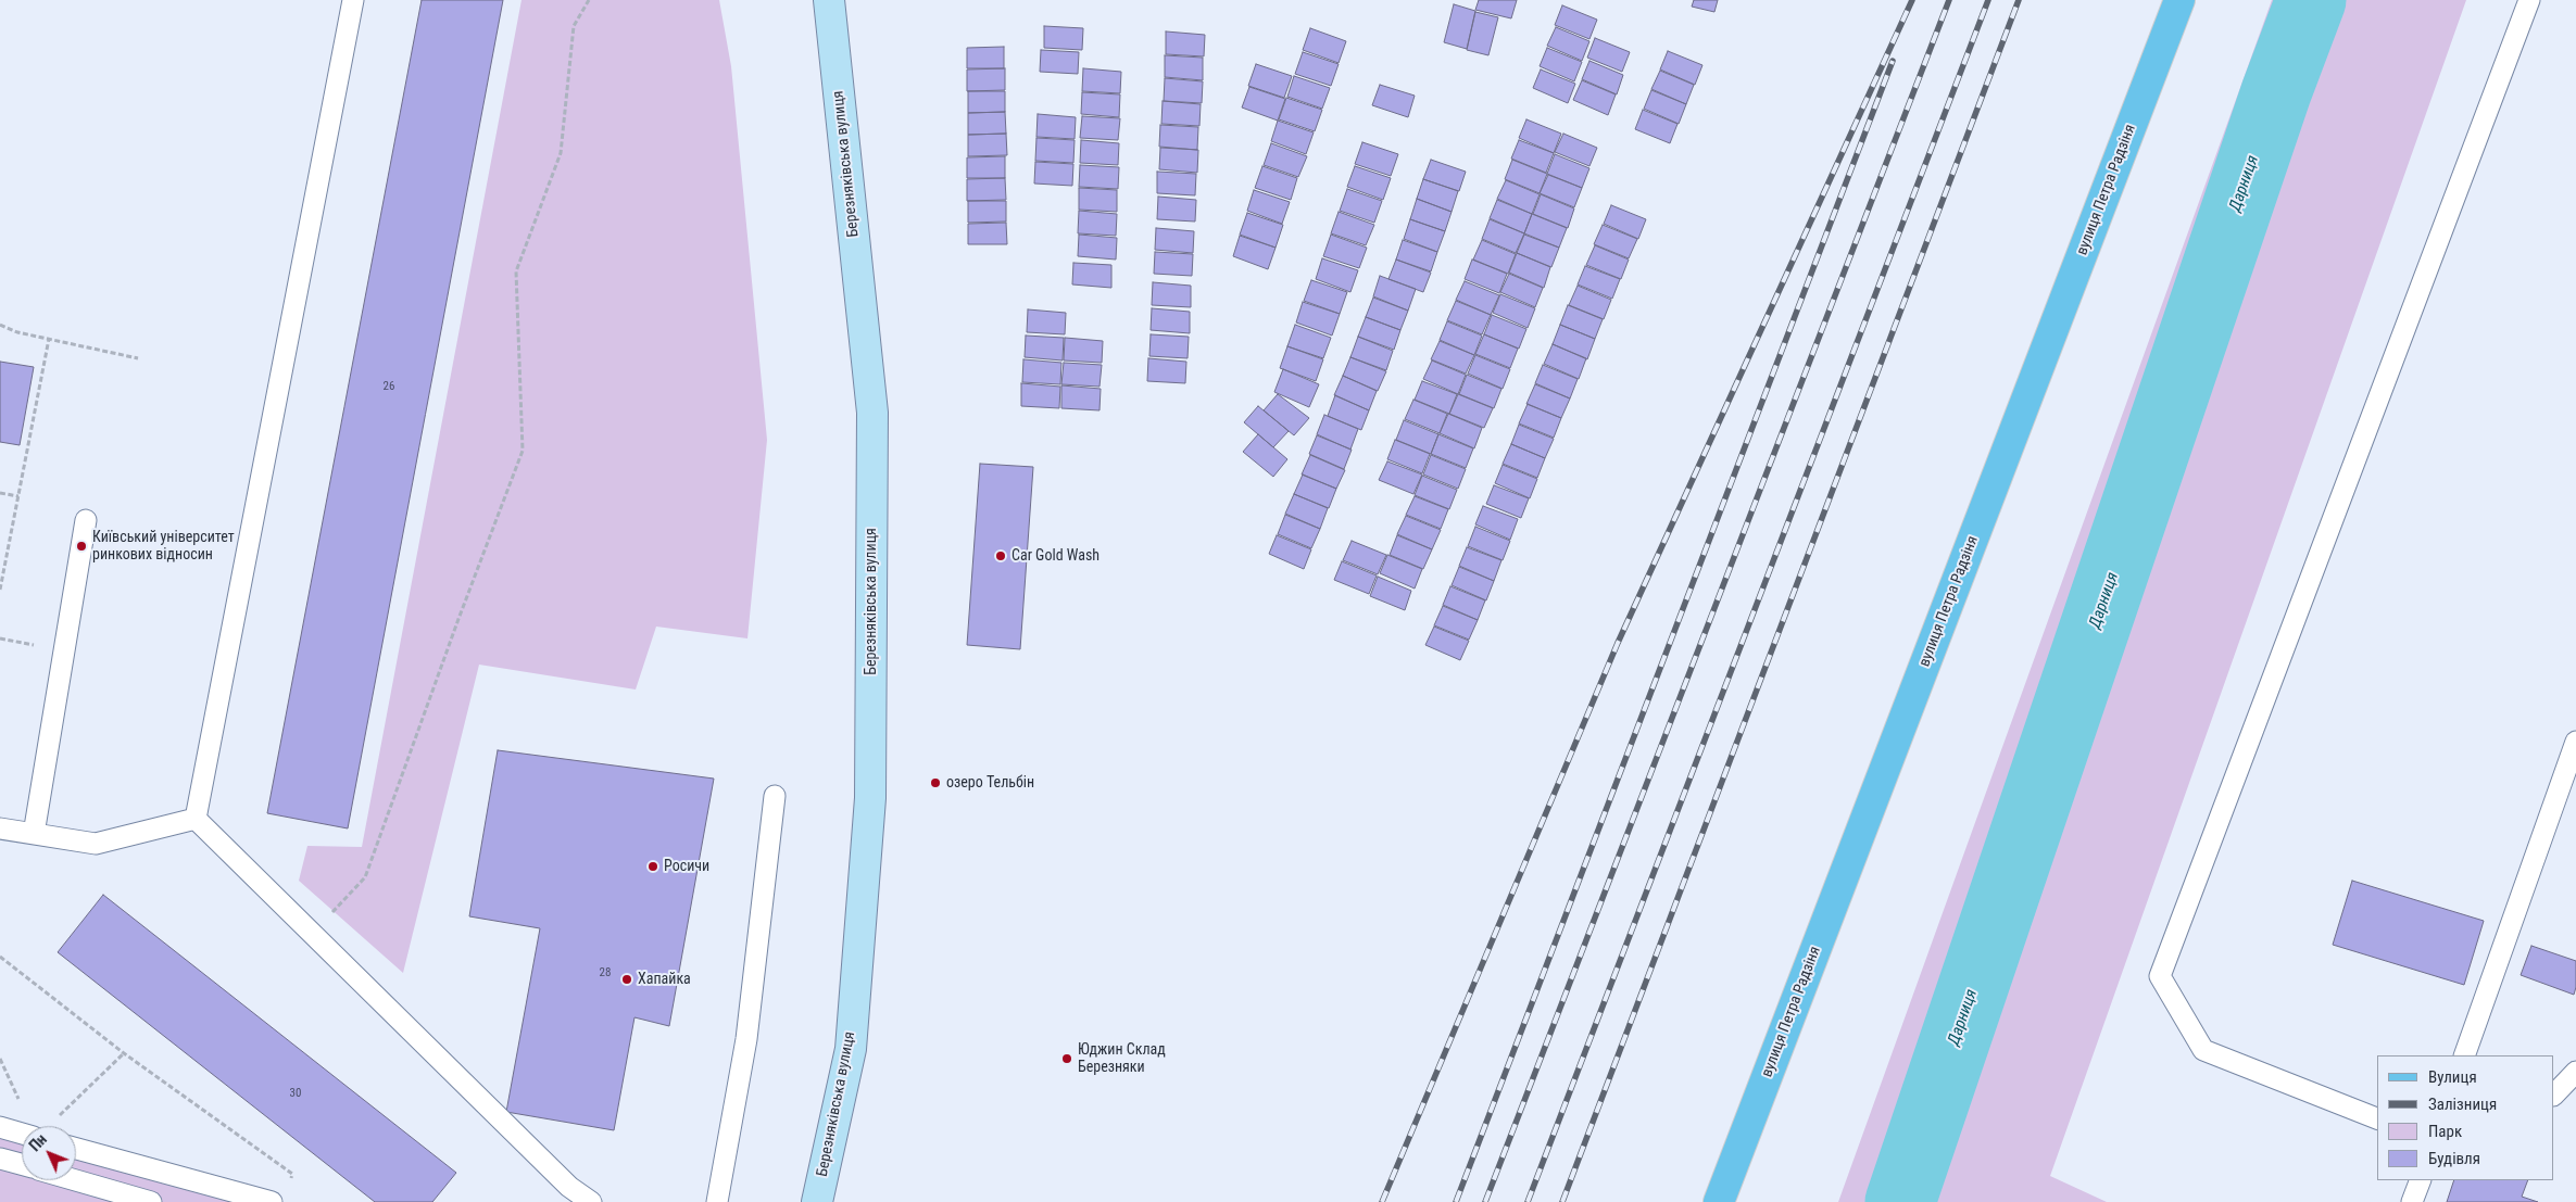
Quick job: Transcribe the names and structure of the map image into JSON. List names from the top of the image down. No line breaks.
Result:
{"streets":{"main road":["вулиця Петра Радзіня"],"street":["Березняківська вулиця"]},"water":["Дарниця"],"places":["Київський університет ринкових відносин","Car Gold Wash","озеро Тельбін","Росичи","Хапайка","Юджин Склад Березняки"],"house_numbers":["26","28","30"],"legend":["Вулиця","Залізниця","Парк","Будівля"],"north":"top left"}
